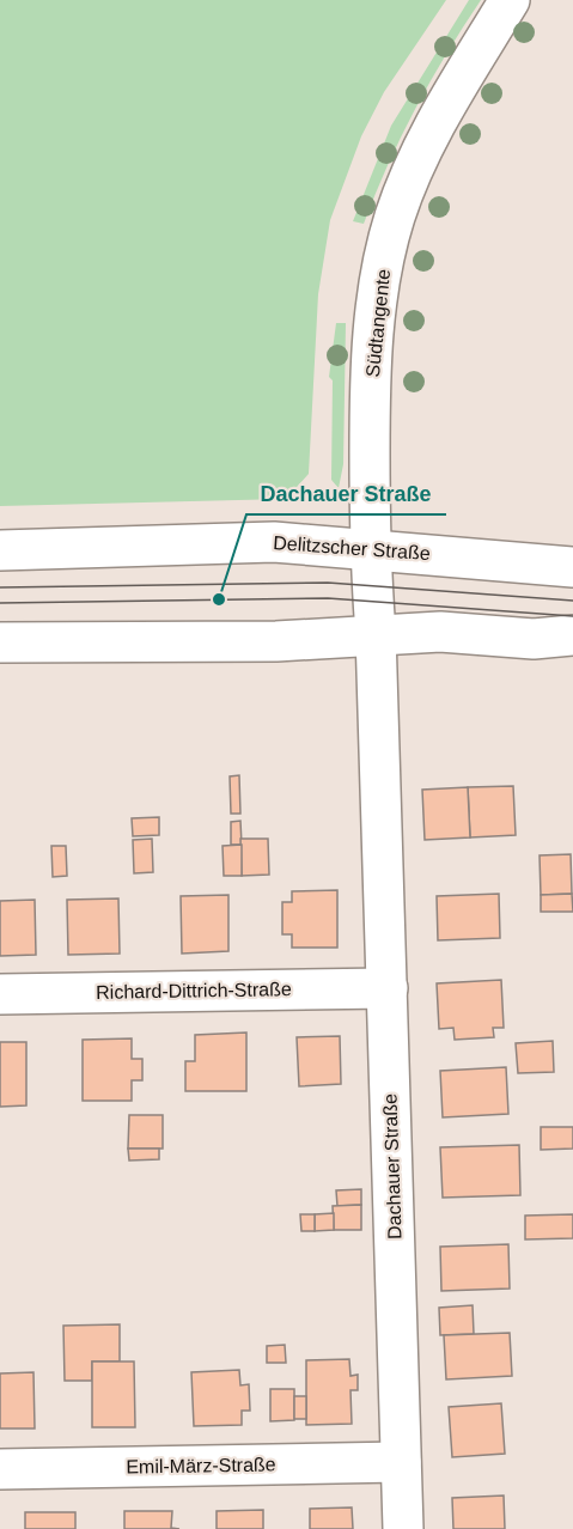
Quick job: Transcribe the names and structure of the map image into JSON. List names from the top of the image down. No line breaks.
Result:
{"streets":{"street":["Südtangente","Delitzscher Straße","Richard-Dittrich-Straße","Dachauer Straße","Emil-März-Straße"]},"crossings":[["Südtangente","Delitzscher Straße"],["Südtangente","Dachauer Straße"],["Richard-Dittrich-Straße","Dachauer Straße"],["Dachauer Straße","Emil-März-Straße"]],"places":["Dachauer Straße"]}
